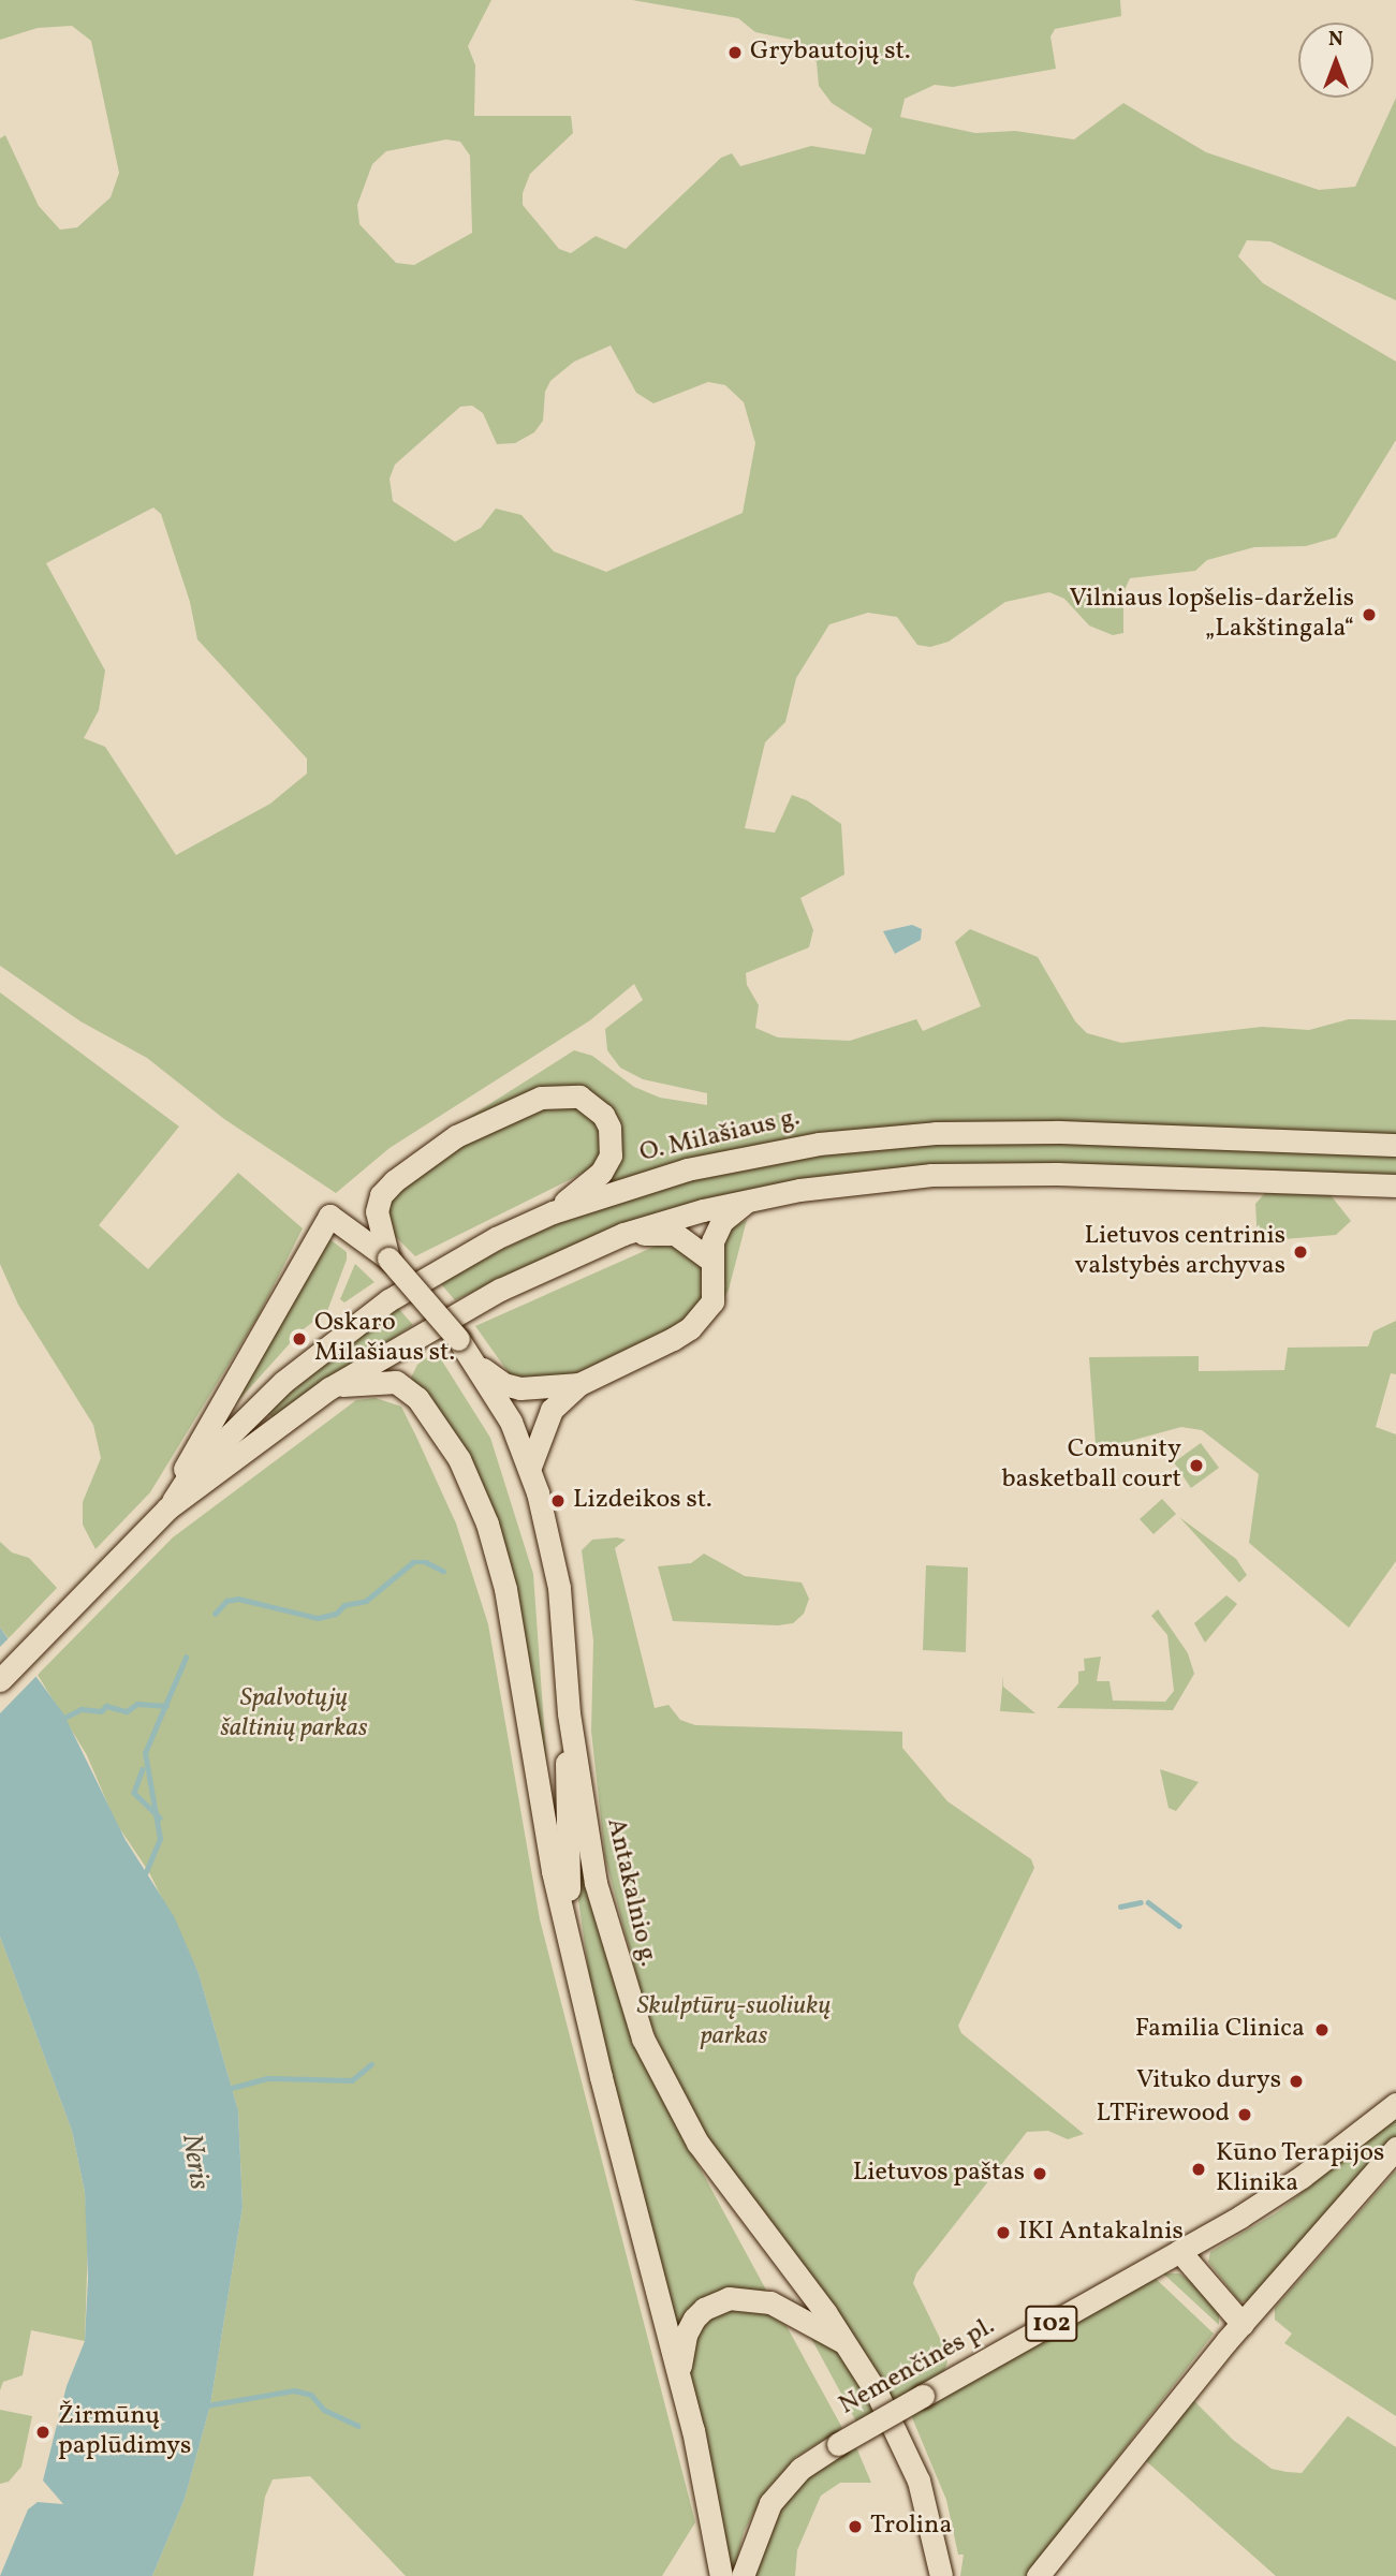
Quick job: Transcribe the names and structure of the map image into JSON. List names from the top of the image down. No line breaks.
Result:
{"streets":{"main road":["O. Milašiaus g.","Antakalnio g.","102","Nemenčinės pl."]},"crossings":[["O. Milašiaus g.","Antakalnio g."]],"water":["Neris"],"parks":["Spalvotųjų šaltinių parkas","Skulptūrų-suoliukų parkas"],"places":["Grybautojų st.","Vilniaus lopšelis-darželis „Lakštingala“","Lietuvos centrinis valstybės archyvas","Oskaro Milašiaus st.","Comunity basketball court","Lizdeikos st.","Familia Clinica","Vituko durys","LTFirewood","Kūno Terapijos Klinika","Lietuvos paštas","IKI Antakalnis","Žirmūnų paplūdimys","Trolina"],"north":"top"}
